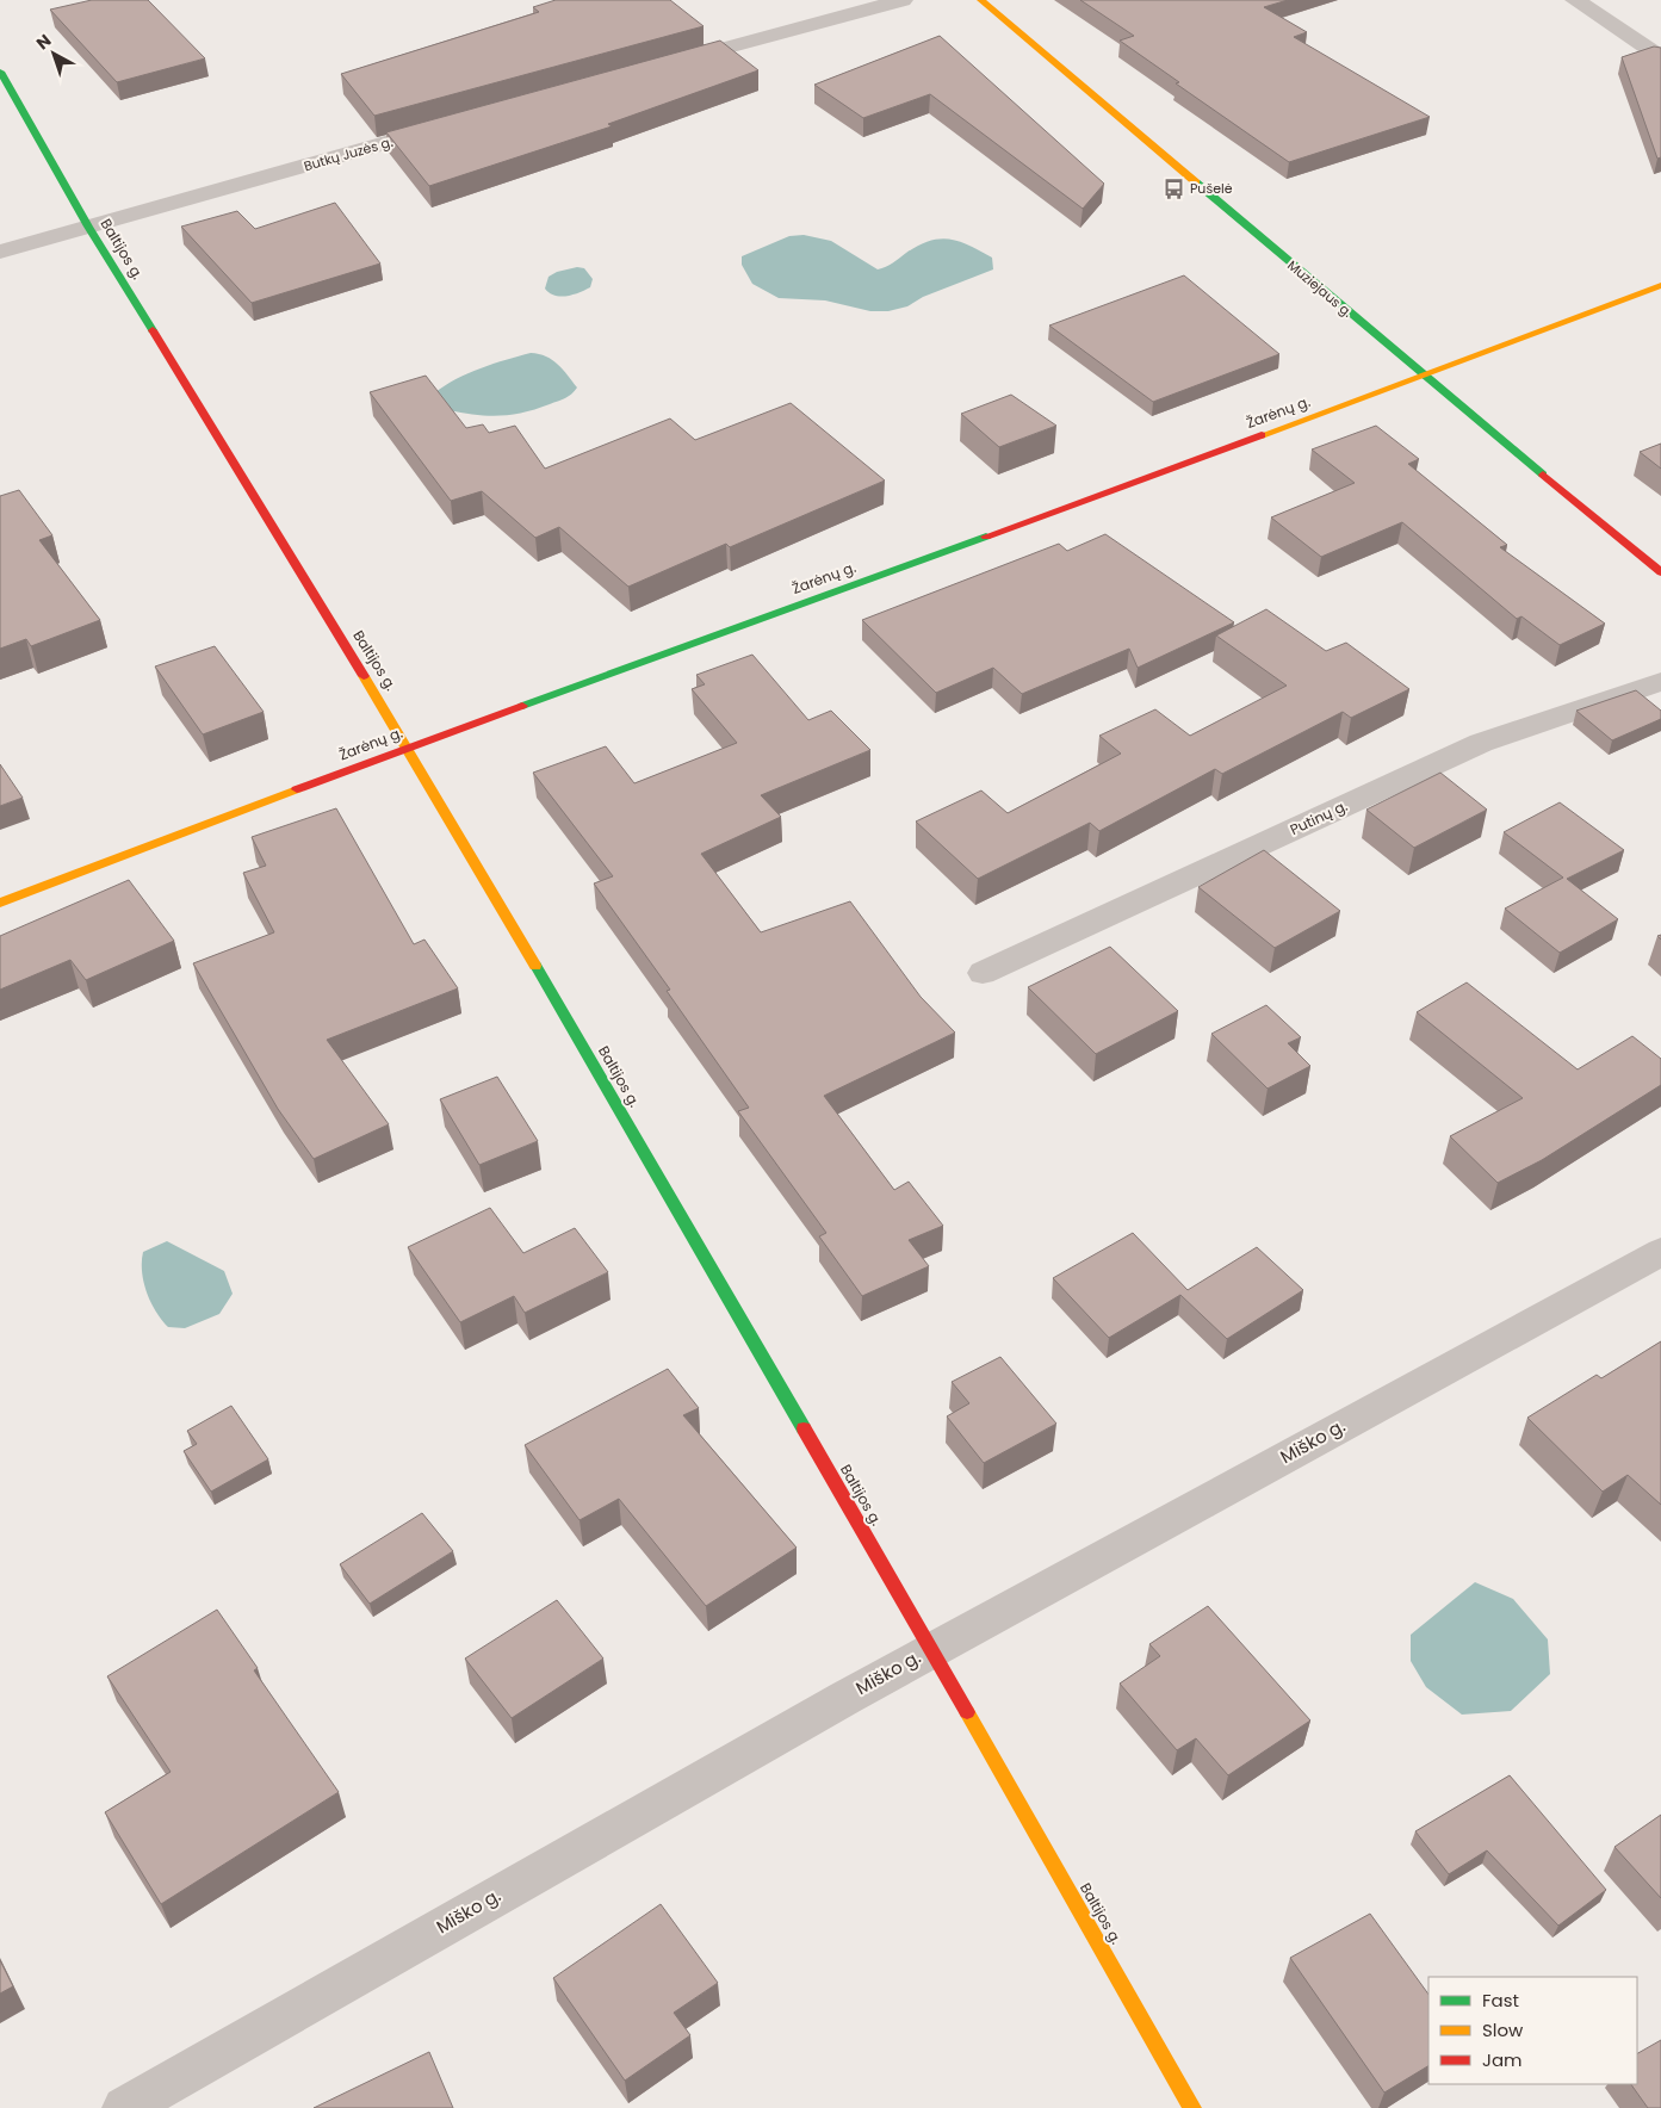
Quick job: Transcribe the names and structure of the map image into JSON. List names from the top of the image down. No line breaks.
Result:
{"streets":{"street":["Butkų Juzės g.","Baltijos g.","Muziejaus g.","Žarėnų g.","Putinų g.","Miško g."]},"crossings":[["Butkų Juzės g.","Baltijos g."],["Baltijos g.","Žarėnų g."],["Baltijos g.","Miško g."],["Muziejaus g.","Žarėnų g."]],"places":{"bus stop":["Pušelė"]},"legend":["Fast","Slow","Jam"],"north":"top left"}
